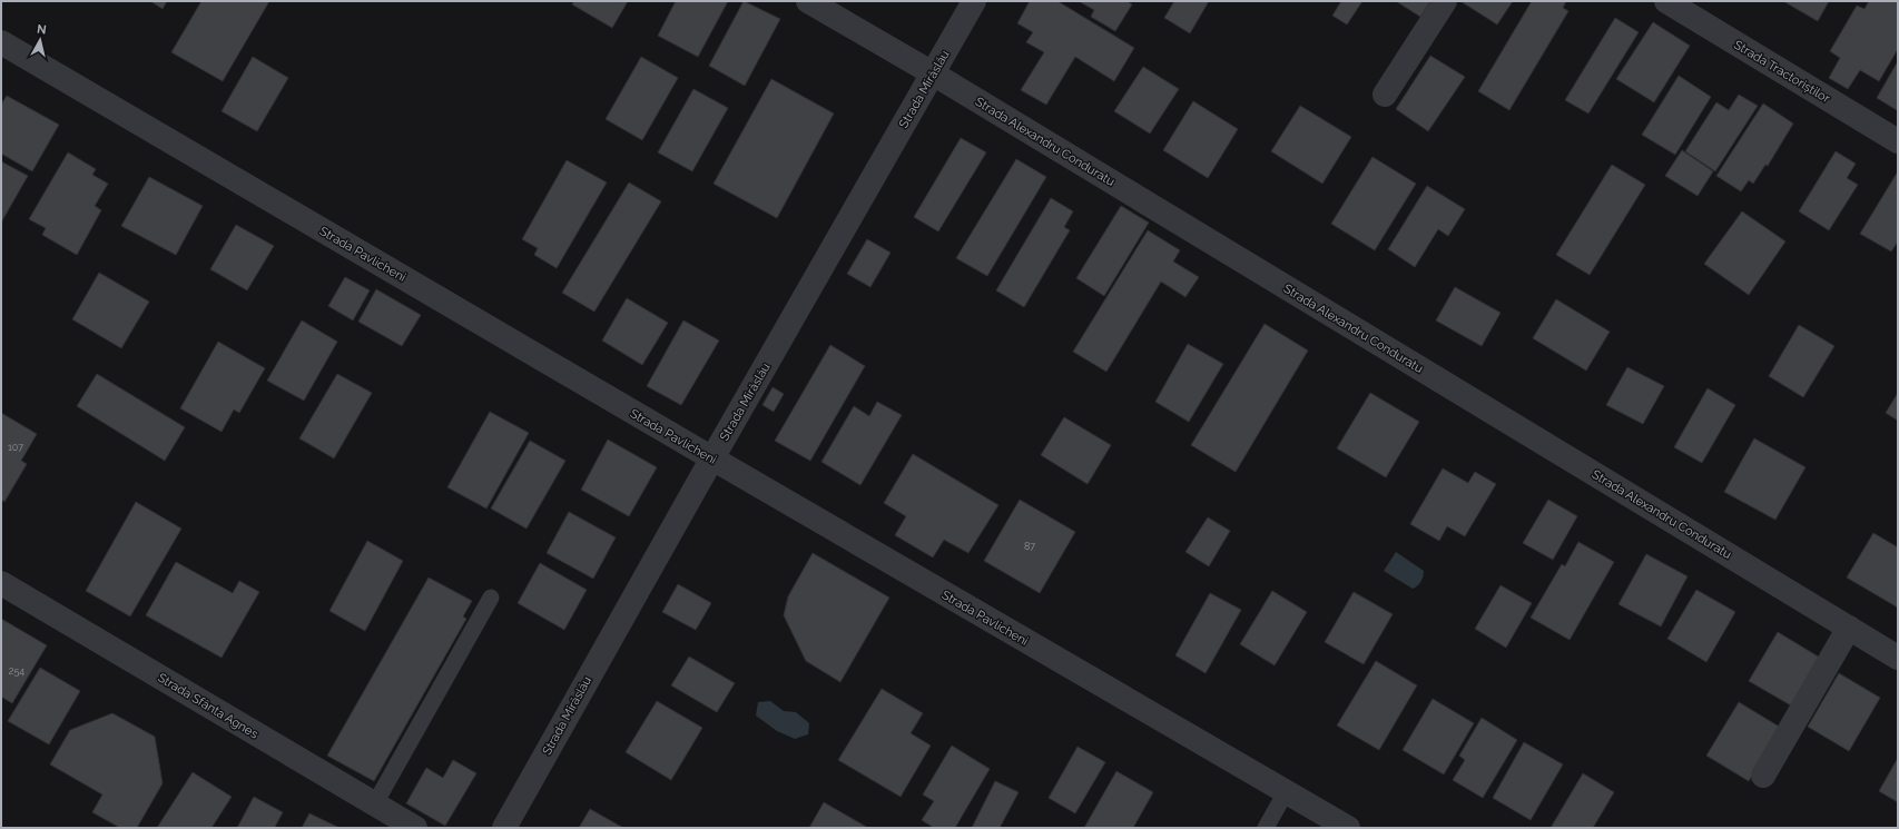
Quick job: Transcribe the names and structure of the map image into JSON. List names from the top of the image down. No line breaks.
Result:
{"streets":{"street":["Strada Tractoriștilor","Strada Mirăslău","Strada Alexandru Conduratu","Strada Pavlicheni","Strada Sfânta Agnes"]},"crossings":[["Strada Mirăslău","Strada Alexandru Conduratu"],["Strada Mirăslău","Strada Pavlicheni"]],"house_numbers":["107","87","254"],"north":"top"}
